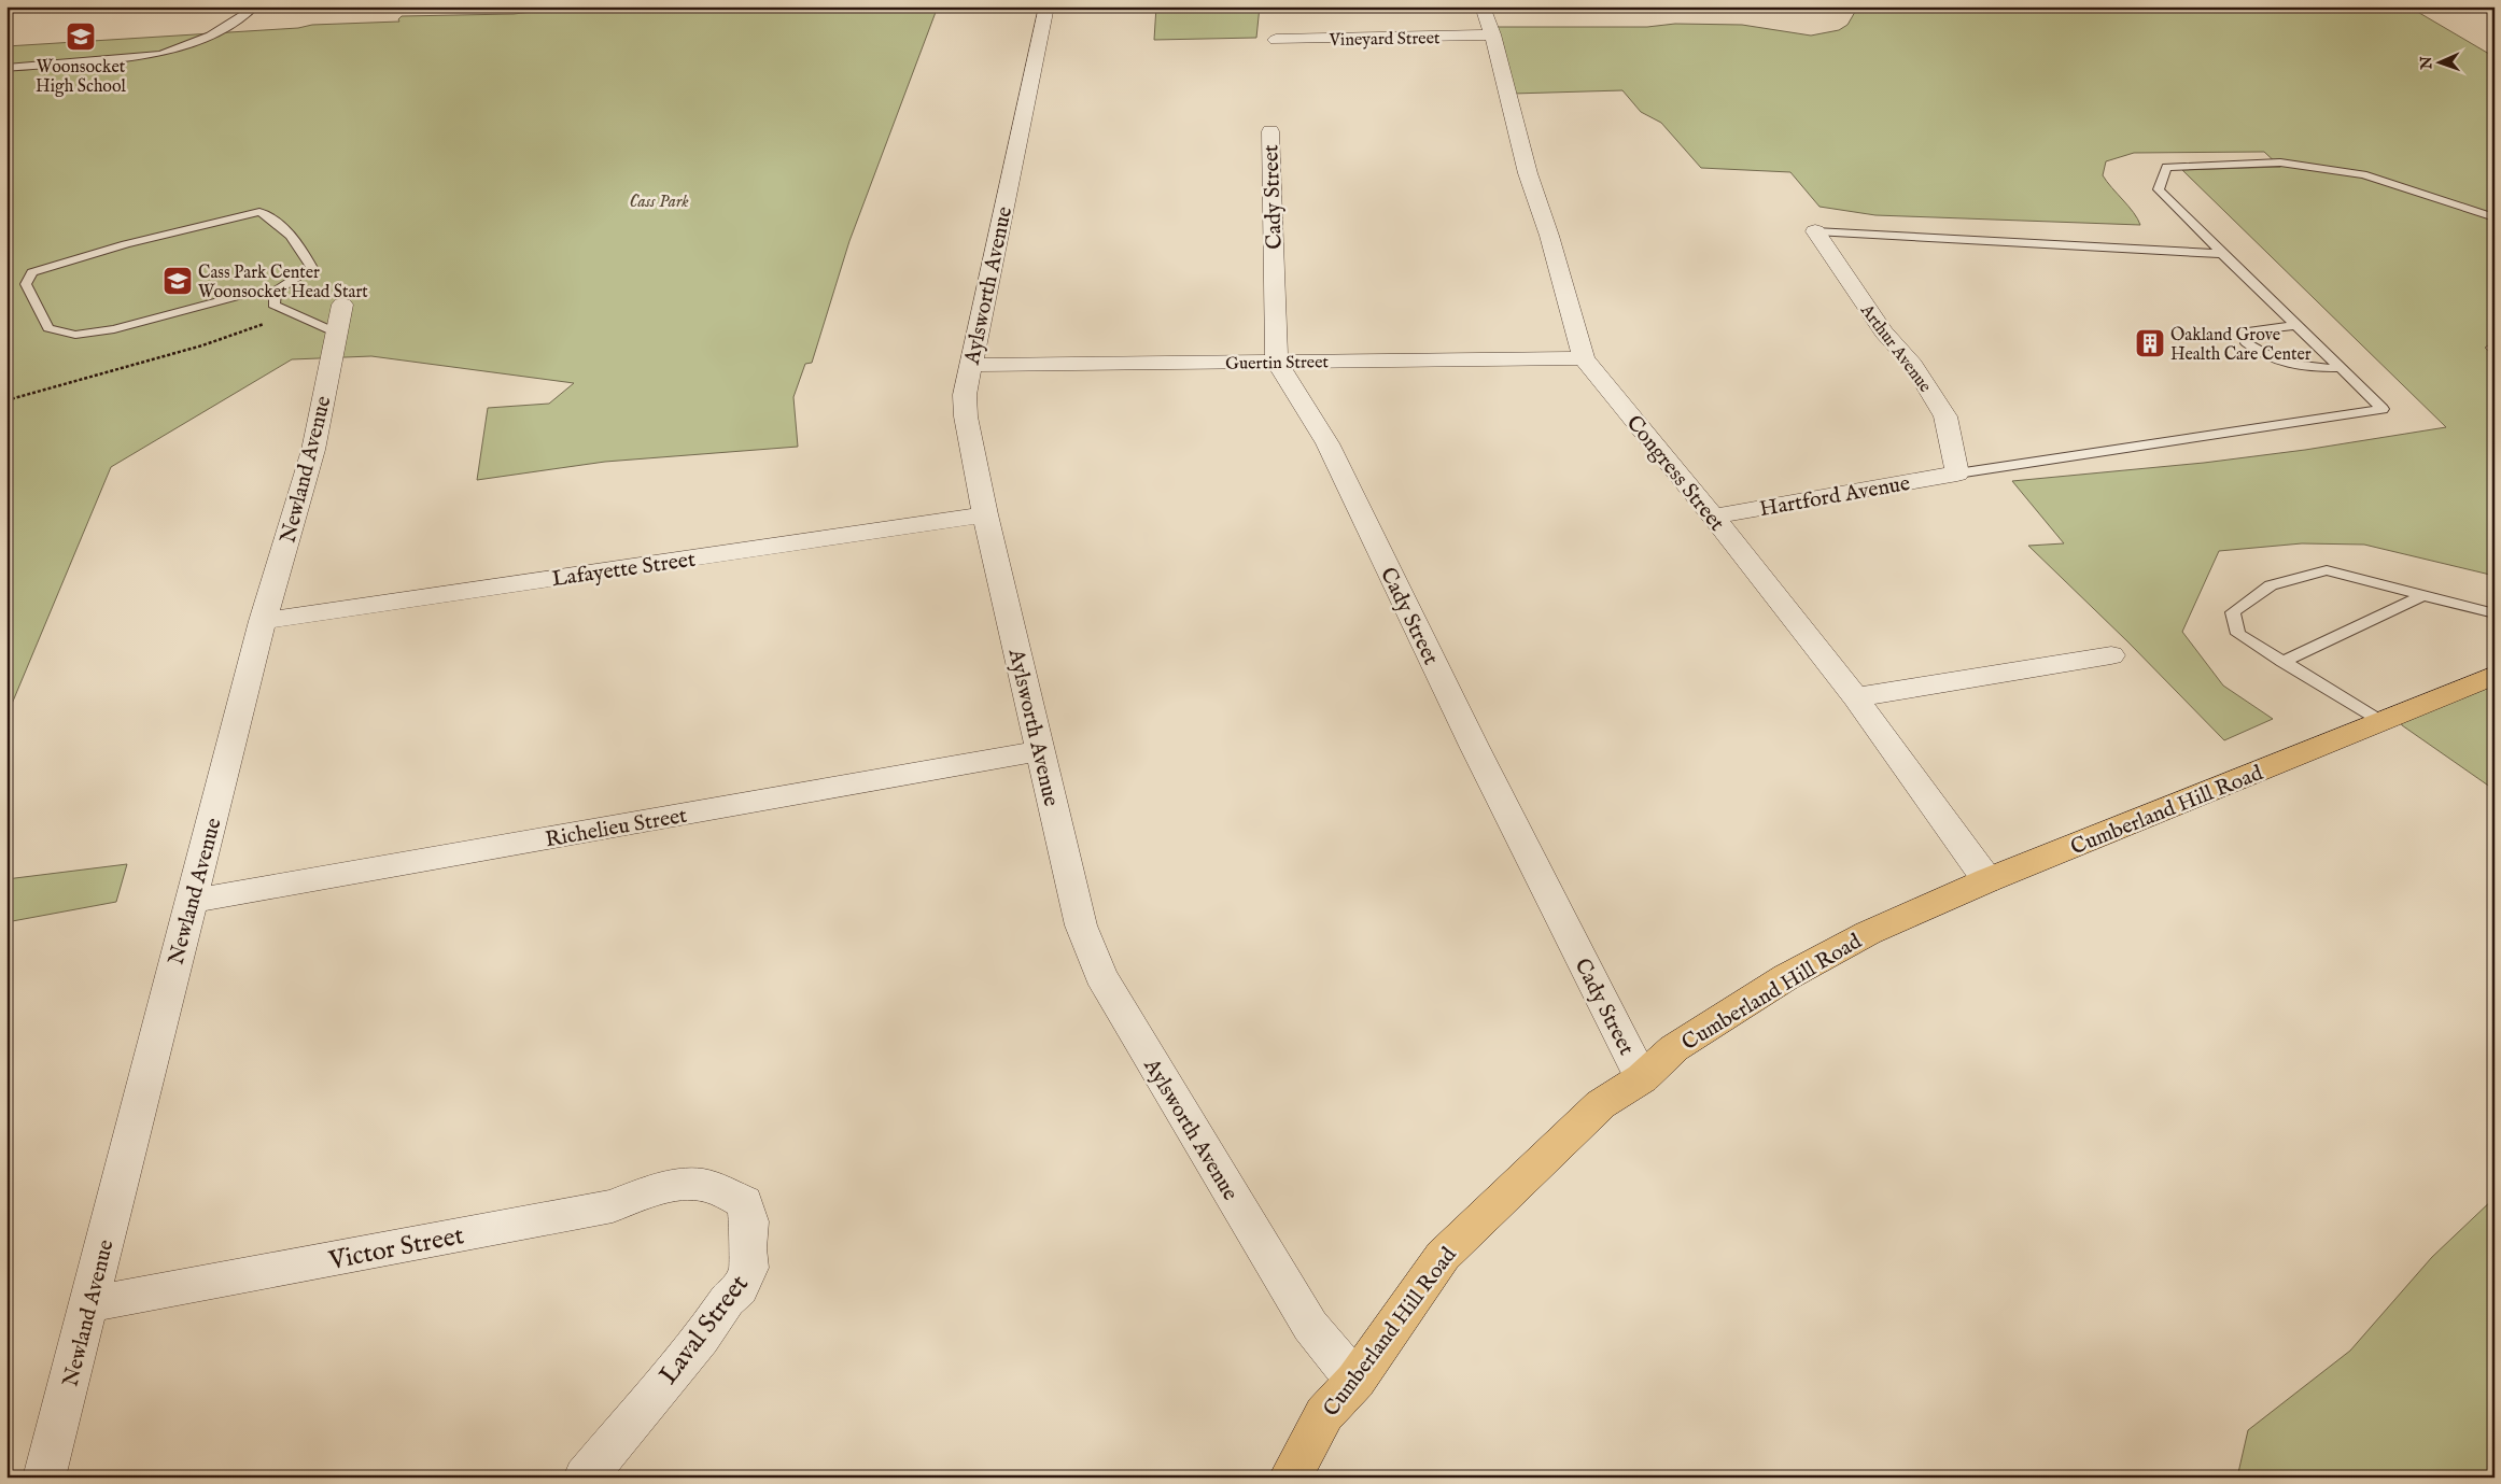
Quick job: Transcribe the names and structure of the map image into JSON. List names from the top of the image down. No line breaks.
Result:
{"streets":{"main road":["Cumberland Hill Road"],"street":["Vineyard Street","Cady Street","Aylsworth Avenue","Arthur Avenue","Guertin Street","Newland Avenue","Congress Street","Hartford Avenue","Lafayette Street","Richelieu Street","Victor Street","Laval Street"]},"crossings":[["Vineyard Street","Congress Street"],["Cady Street","Guertin Street"],["Cady Street","Cumberland Hill Road"],["Aylsworth Avenue","Guertin Street"],["Aylsworth Avenue","Lafayette Street"],["Aylsworth Avenue","Cumberland Hill Road"],["Aylsworth Avenue","Richelieu Street"],["Arthur Avenue","Hartford Avenue"],["Guertin Street","Congress Street"],["Newland Avenue","Lafayette Street"],["Newland Avenue","Richelieu Street"],["Newland Avenue","Victor Street"],["Congress Street","Hartford Avenue"],["Congress Street","Cumberland Hill Road"],["Victor Street","Laval Street"]],"parks":["Cass Park"],"places":{"school or university":["Woonsocket High School","Cass Park Center Woonsocket Head Start"],"building":["Oakland Grove Health Care Center"]},"north":"left"}
